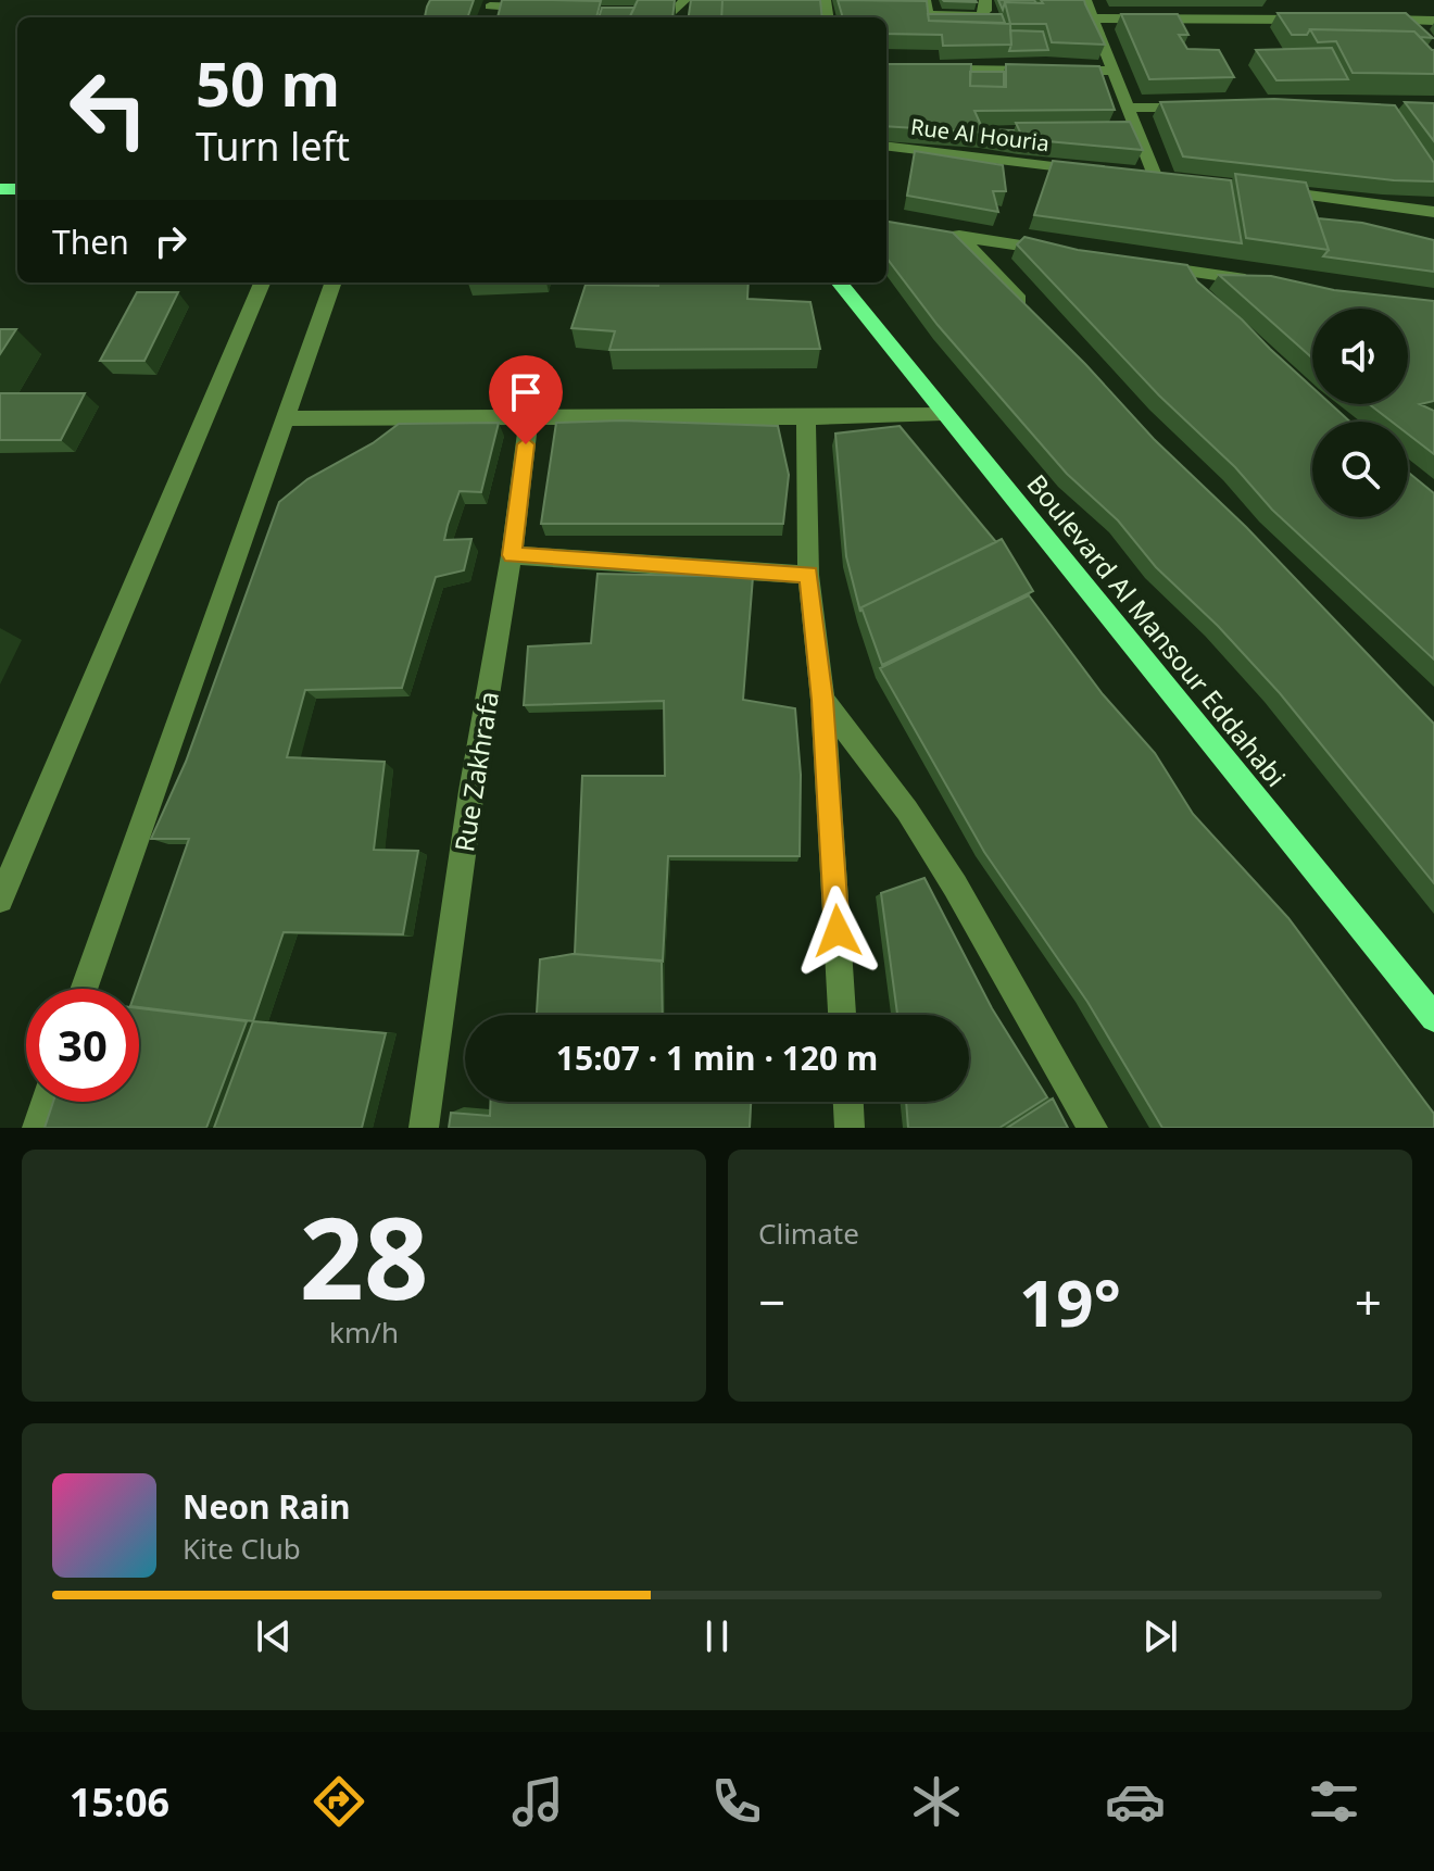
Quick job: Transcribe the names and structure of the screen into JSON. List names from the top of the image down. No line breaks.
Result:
{"streets":{"main road":["Boulevard Al Mansour Eddahabi"],"street":["Rue Al Houria","Rue Zakhrafa"]},"page":{"turn":["50 m","Turn left"],"then":"Then","limit":"30","trip":"15:07 · 1 min · 120 m","tile":[["28","km/h"],"Climate"],"heat":["−","19°","+"],"song":["Neon Rain","Kite Club"],"tabs":"15:06"}}
